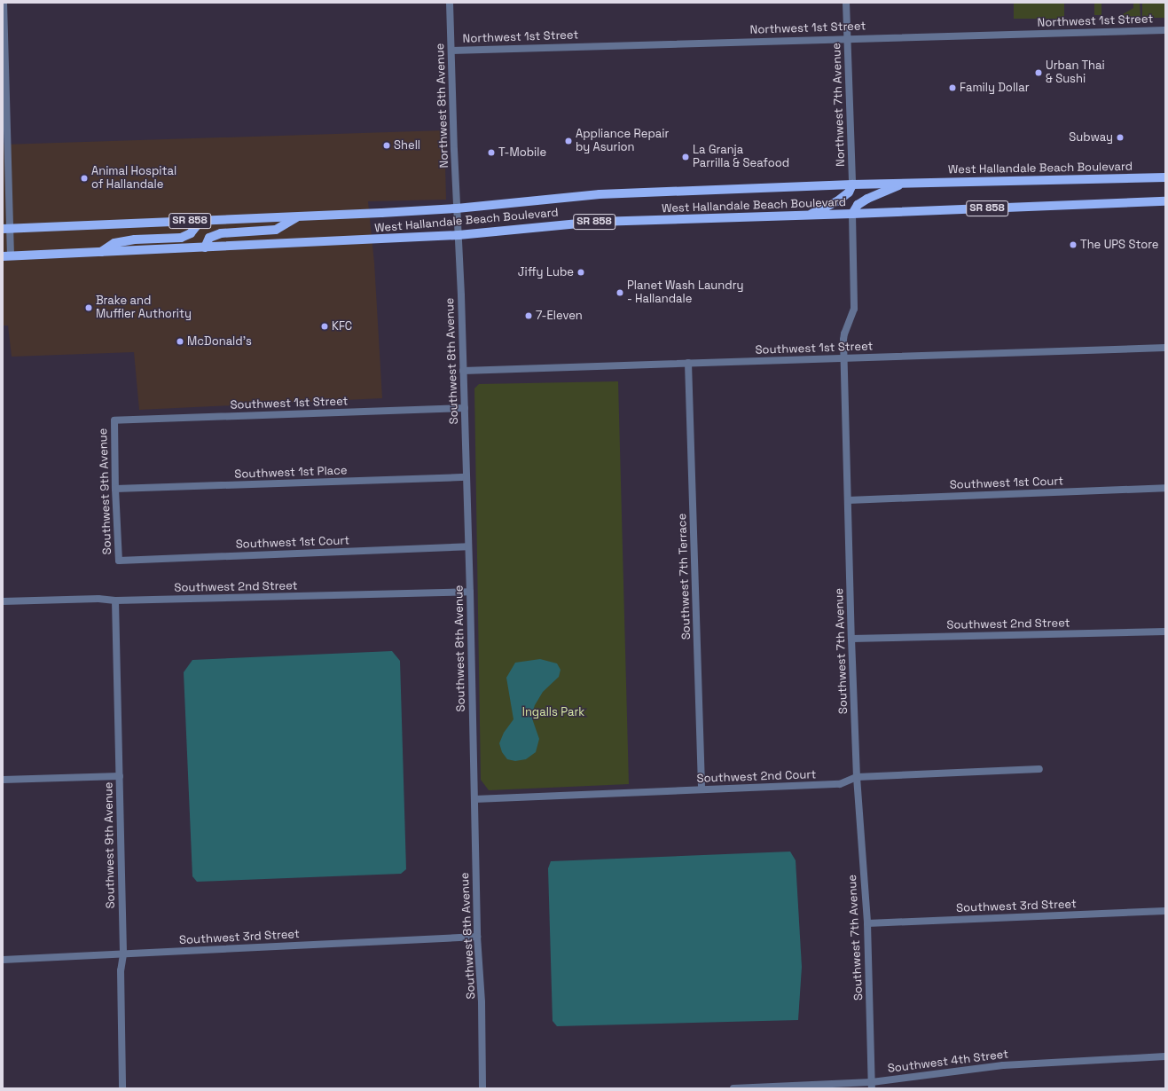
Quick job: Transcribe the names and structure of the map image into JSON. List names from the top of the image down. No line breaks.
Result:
{"streets":{"main road":["West Hallandale Beach Boulevard","SR 858"],"street":["Northwest 1st Street","Northwest 7th Avenue","Northwest 8th Avenue","Southwest 1st Street","Southwest 8th Avenue","Southwest 1st Place","Southwest 1st Court","Southwest 9th Avenue","Southwest 7th Terrace","Southwest 2nd Street","Southwest 7th Avenue","Southwest 2nd Court","Southwest 3rd Street","Southwest 4th Street"]},"crossings":[["Northwest 1st Street","Northwest 7th Avenue"],["Northwest 1st Street","Northwest 8th Avenue"],["Northwest 7th Avenue","West Hallandale Beach Boulevard"],["Northwest 8th Avenue","West Hallandale Beach Boulevard"],["Northwest 8th Avenue","Southwest 8th Avenue"],["West Hallandale Beach Boulevard","Southwest 8th Avenue"],["West Hallandale Beach Boulevard","Southwest 7th Avenue"],["Southwest 1st Street","Southwest 8th Avenue"],["Southwest 1st Street","Southwest 9th Avenue"],["Southwest 1st Street","Southwest 7th Terrace"],["Southwest 1st Street","Southwest 7th Avenue"],["Southwest 8th Avenue","Southwest 1st Place"],["Southwest 8th Avenue","Southwest 1st Court"],["Southwest 8th Avenue","Southwest 2nd Street"],["Southwest 8th Avenue","Southwest 2nd Court"],["Southwest 8th Avenue","Southwest 3rd Street"],["Southwest 1st Place","Southwest 9th Avenue"],["Southwest 1st Court","Southwest 9th Avenue"],["Southwest 1st Court","Southwest 7th Avenue"],["Southwest 9th Avenue","Southwest 2nd Street"],["Southwest 9th Avenue","Southwest 3rd Street"],["Southwest 7th Terrace","Southwest 2nd Court"],["Southwest 2nd Street","Southwest 7th Avenue"],["Southwest 7th Avenue","Southwest 2nd Court"],["Southwest 7th Avenue","Southwest 3rd Street"],["Southwest 7th Avenue","Southwest 4th Street"]],"parks":["Ingalls Park"],"places":["Urban Thai & Sushi","Family Dollar","Subway","Appliance Repair by Asurion","Shell","T-Mobile","La Granja Parrilla & Seafood","Animal Hospital of Hallandale","The UPS Store","Jiffy Lube","Planet Wash Laundry - Hallandale","Brake and Muffler Authority","7-Eleven","KFC","McDonald's"]}
